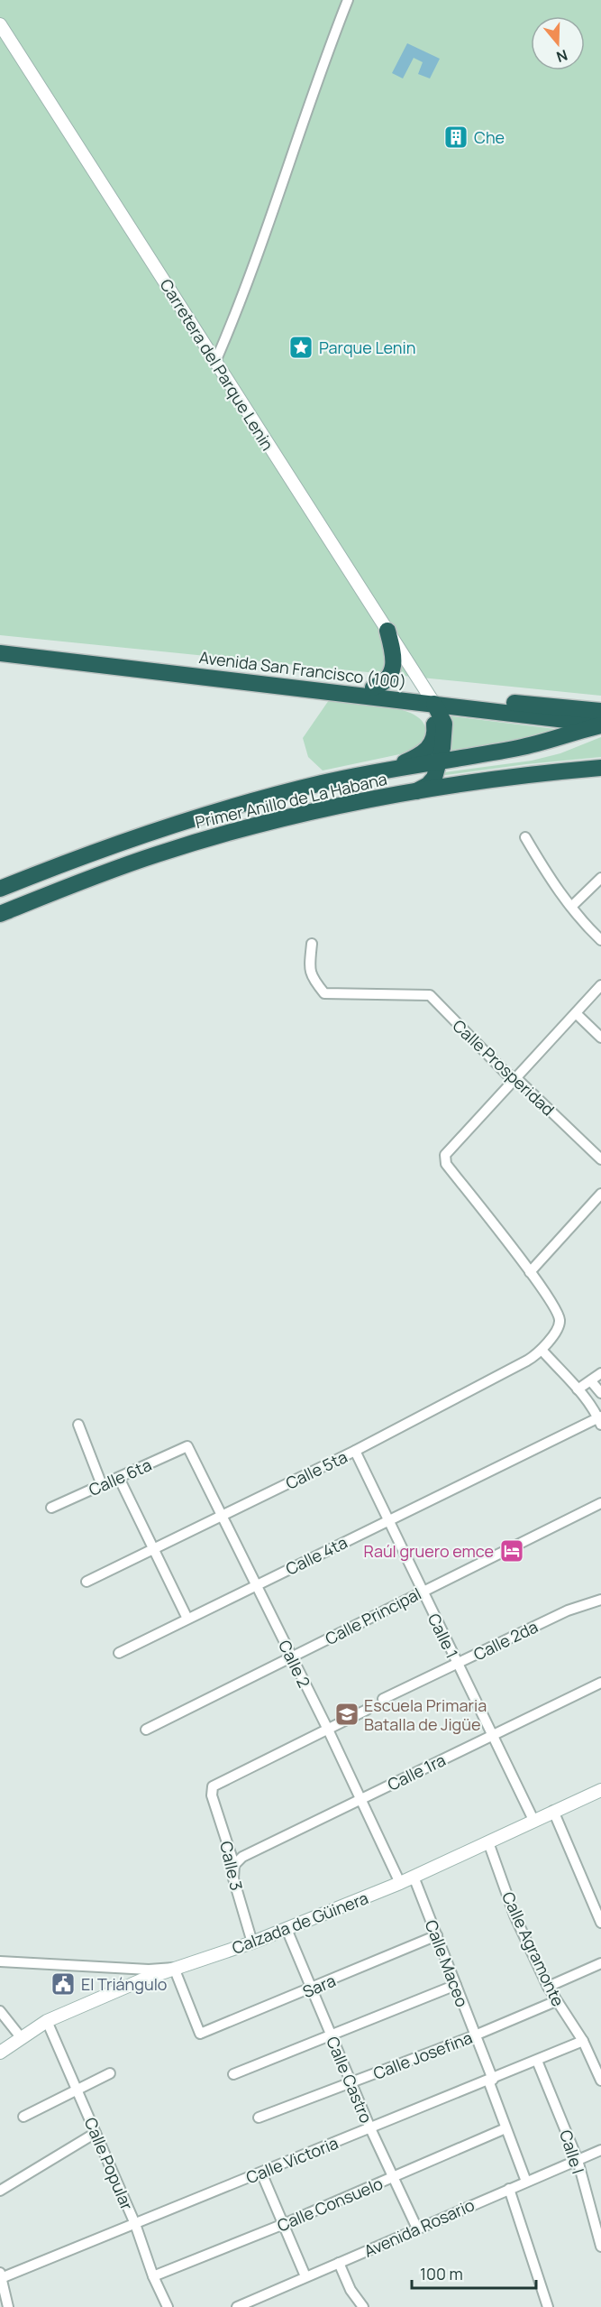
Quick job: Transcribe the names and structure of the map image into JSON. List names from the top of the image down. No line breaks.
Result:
{"streets":{"highway":["Avenida San Francisco (100)","Primer Anillo de La Habana"],"street":["Carretera del Parque Lenin","Calle Prosperidad","Calle 5ta","Calle 6ta","Calle 4ta","Calle Principal","Calle 1","Calle 2da","Calle 2","Calle 1ra","Calle 3","Calzada de Güinera","Calle Agramonte","Calle Maceo","Sara","Calle Josefina","Calle Castro","Calle I","Calle Victoria","Calle Popular","Calle Consuelo","Avenida Rosario"]},"crossings":[["Carretera del Parque Lenin","Avenida San Francisco (100)"],["Calle Prosperidad","Calle 5ta"],["Calle 5ta","Calle 1"],["Calle 5ta","Calle 2"],["Calle 6ta","Calle 2"],["Calle 4ta","Calle 1"],["Calle 4ta","Calle 2"],["Calle Principal","Calle 1"],["Calle Principal","Calle 2"],["Calle 1","Calle 2da"],["Calle 1","Calle 1ra"],["Calle 1","Calzada de Güinera"],["Calle 2","Calle 1ra"],["Calle 2","Calle 3"],["Calle 2","Calzada de Güinera"],["Calle 1ra","Calle 3"],["Calle 3","Calzada de Güinera"],["Calzada de Güinera","Calle Agramonte"],["Calzada de Güinera","Calle Maceo"],["Calzada de Güinera","Sara"],["Calzada de Güinera","Calle Castro"],["Calzada de Güinera","Calle Popular"],["Calle Agramonte","Calle Josefina"],["Calle Agramonte","Calle Victoria"],["Calle Maceo","Sara"],["Calle Maceo","Calle Josefina"],["Calle Maceo","Calle Victoria"],["Calle Maceo","Calle Consuelo"],["Calle Maceo","Avenida Rosario"],["Sara","Calle Castro"],["Calle Josefina","Calle Castro"],["Calle Castro","Calle Victoria"],["Calle Castro","Calle Consuelo"],["Calle Castro","Avenida Rosario"],["Calle I","Calle Victoria"],["Calle I","Avenida Rosario"],["Calle Victoria","Calle Popular"],["Calle Popular","Calle Consuelo"]],"places":{"building":["Che"],"place":["Parque Lenin"],"hotel":["Raúl gruero emce"],"school or university":["Escuela Primaria Batalla de Jigüe"],"public building":["El Triángulo"]},"scale_bar":"100 m","north":"bottom"}
